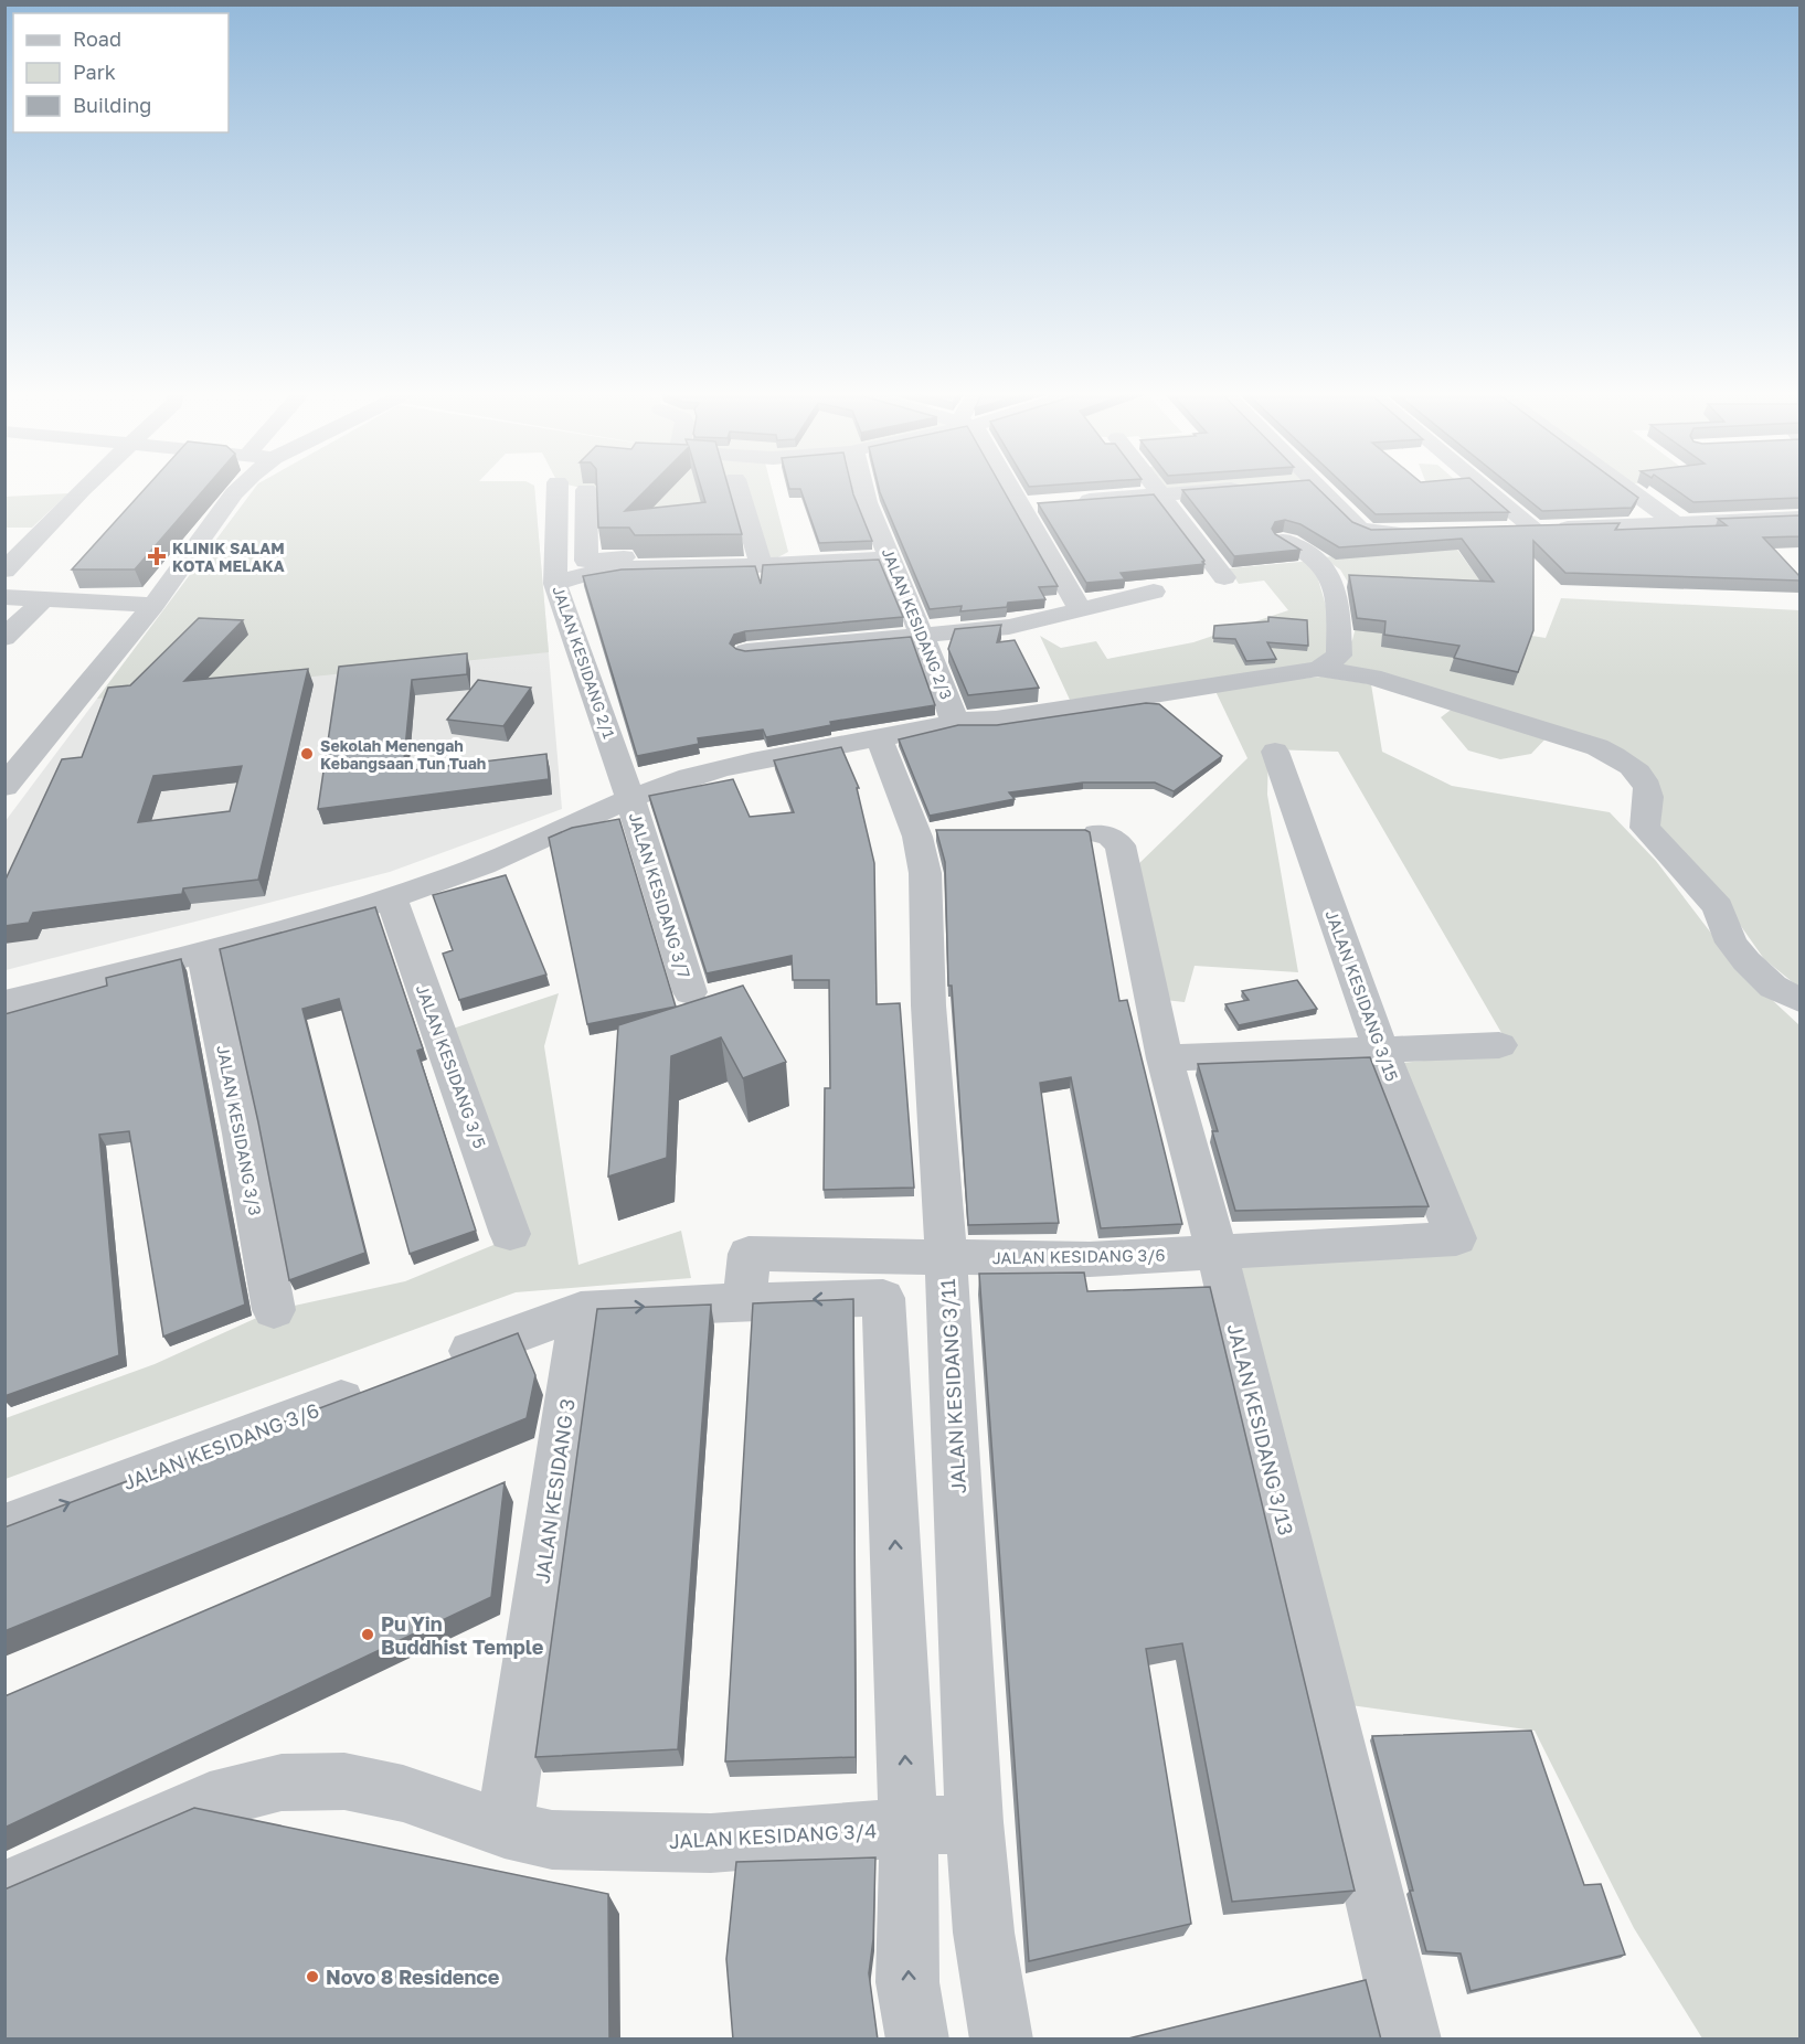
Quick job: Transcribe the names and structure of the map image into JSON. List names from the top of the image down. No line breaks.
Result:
{"streets":{"street":["JALAN KESIDANG 2/3","JALAN KESIDANG 2/1","JALAN KESIDANG 3/7","JALAN KESIDANG 3/15","JALAN KESIDANG 3/5","JALAN KESIDANG 3/3","JALAN KESIDANG 3/6","JALAN KESIDANG 3/11","JALAN KESIDANG 3/13","JALAN KESIDANG 3","JALAN KESIDANG 3/4"]},"crossings":[["JALAN KESIDANG 2/1","JALAN KESIDANG 3/7"],["JALAN KESIDANG 3/15","JALAN KESIDANG 3/6"],["JALAN KESIDANG 3/6","JALAN KESIDANG 3/11"],["JALAN KESIDANG 3/6","JALAN KESIDANG 3/13"],["JALAN KESIDANG 3/11","JALAN KESIDANG 3/4"],["JALAN KESIDANG 3","JALAN KESIDANG 3/4"]],"places":{"health":["KLINIK SALAM KOTA MELAKA"],"other":["Sekolah Menengah Kebangsaan Tun Tuah","Pu Yin Buddhist Temple","Novo 8 Residence"]},"legend":["Road","Park","Building"]}
